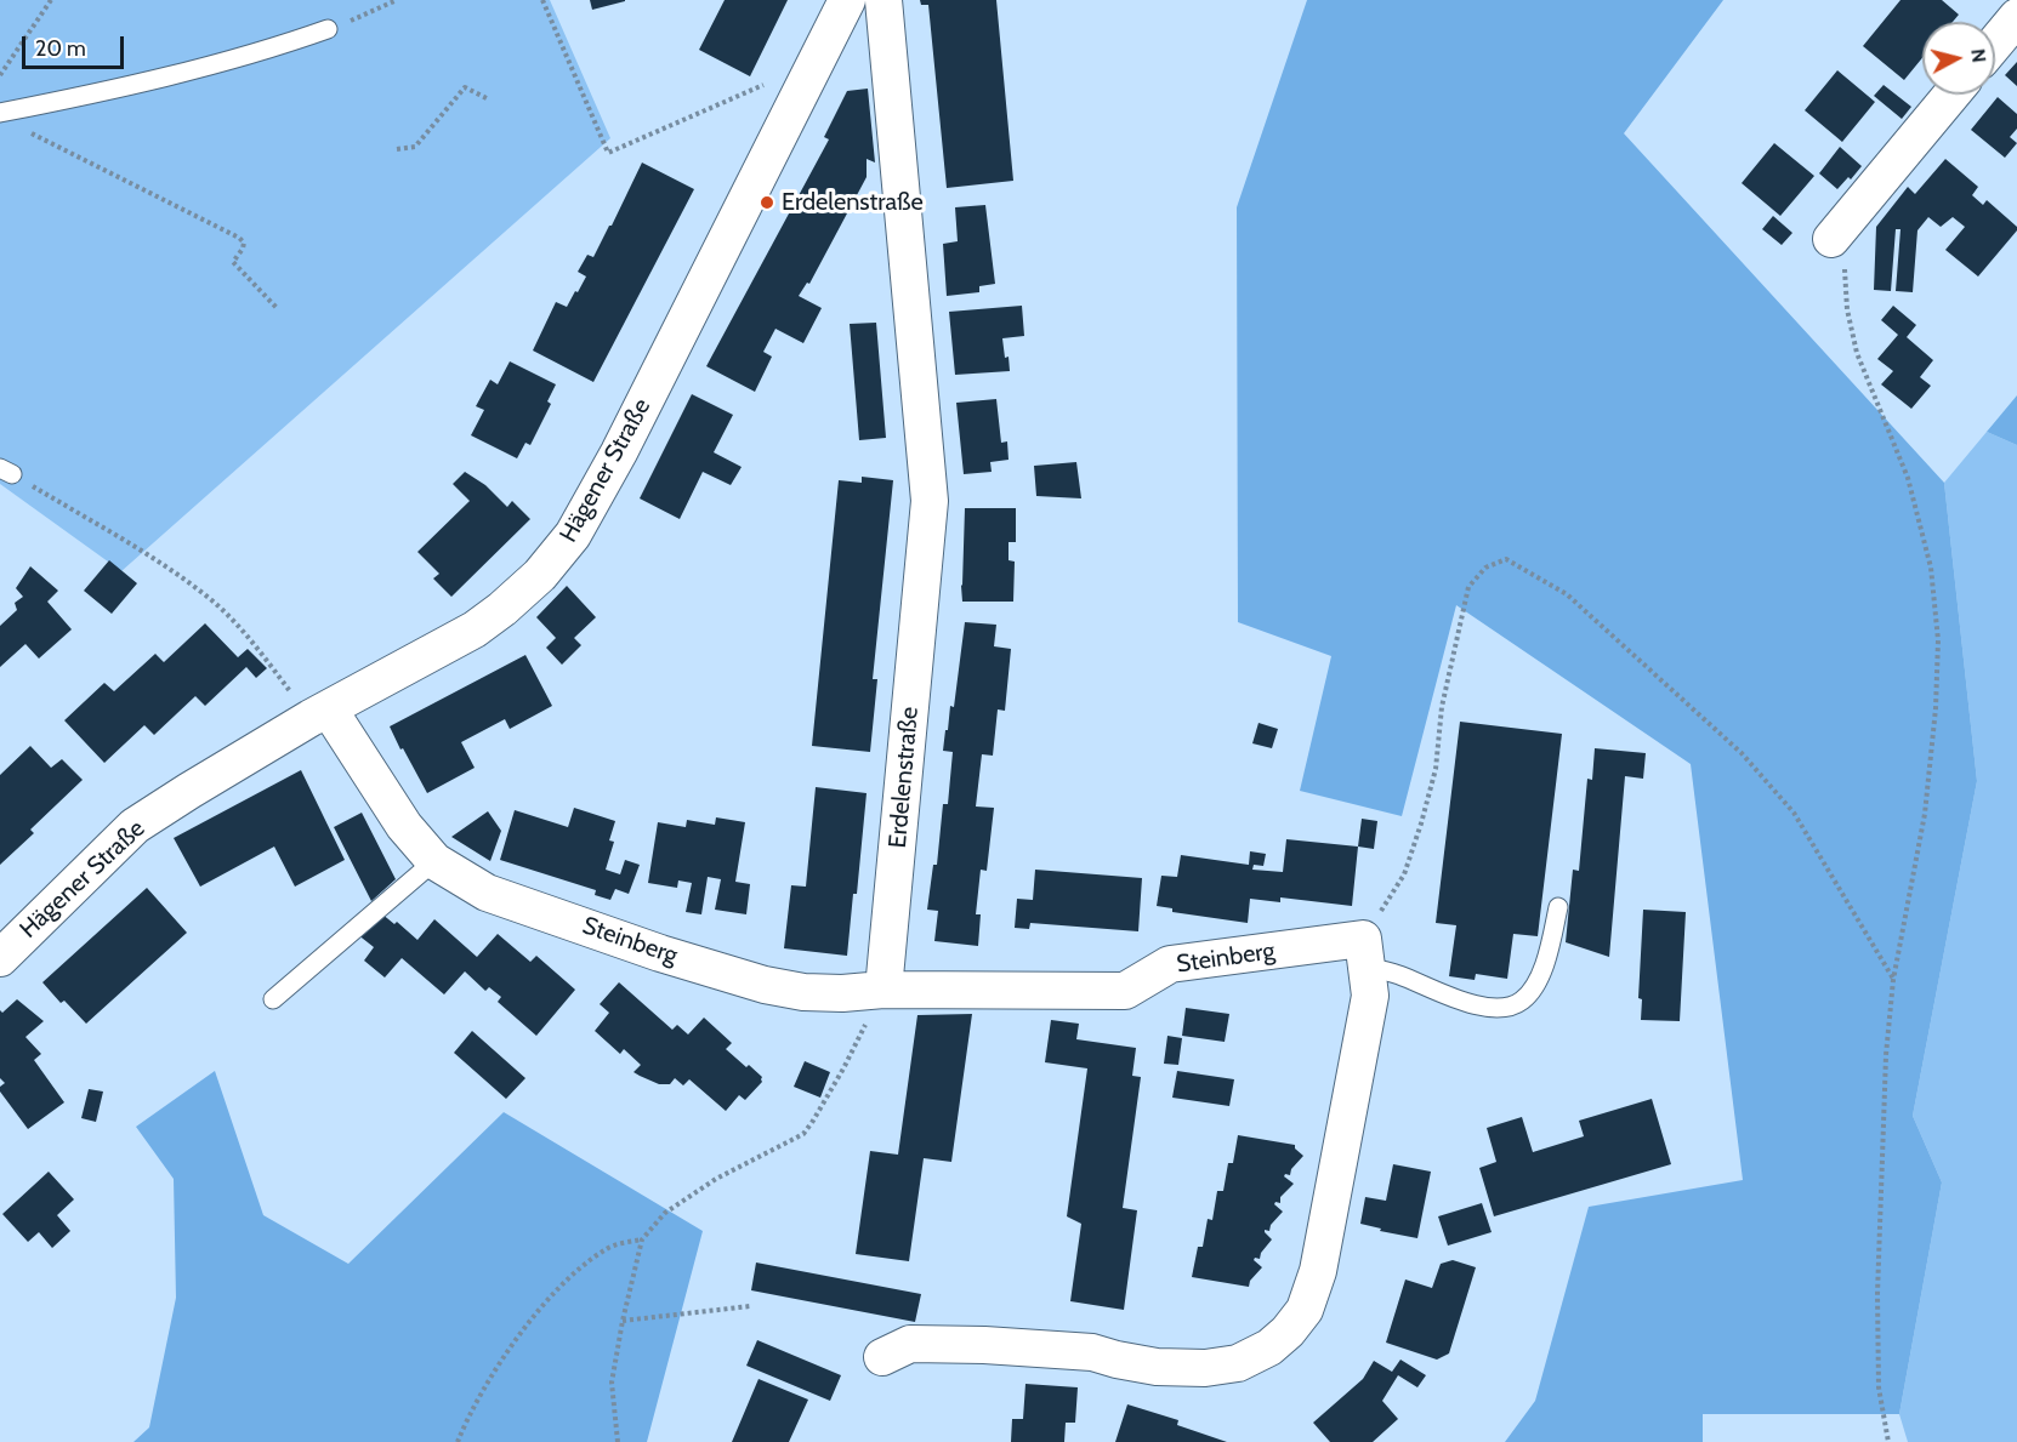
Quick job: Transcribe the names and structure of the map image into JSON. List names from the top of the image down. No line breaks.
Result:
{"streets":{"street":["Hägener Straße","Erdelenstraße","Steinberg"]},"crossings":[["Hägener Straße","Steinberg"],["Erdelenstraße","Steinberg"]],"places":["Erdelenstraße"],"scale_bar":"20 m","north":"right"}
